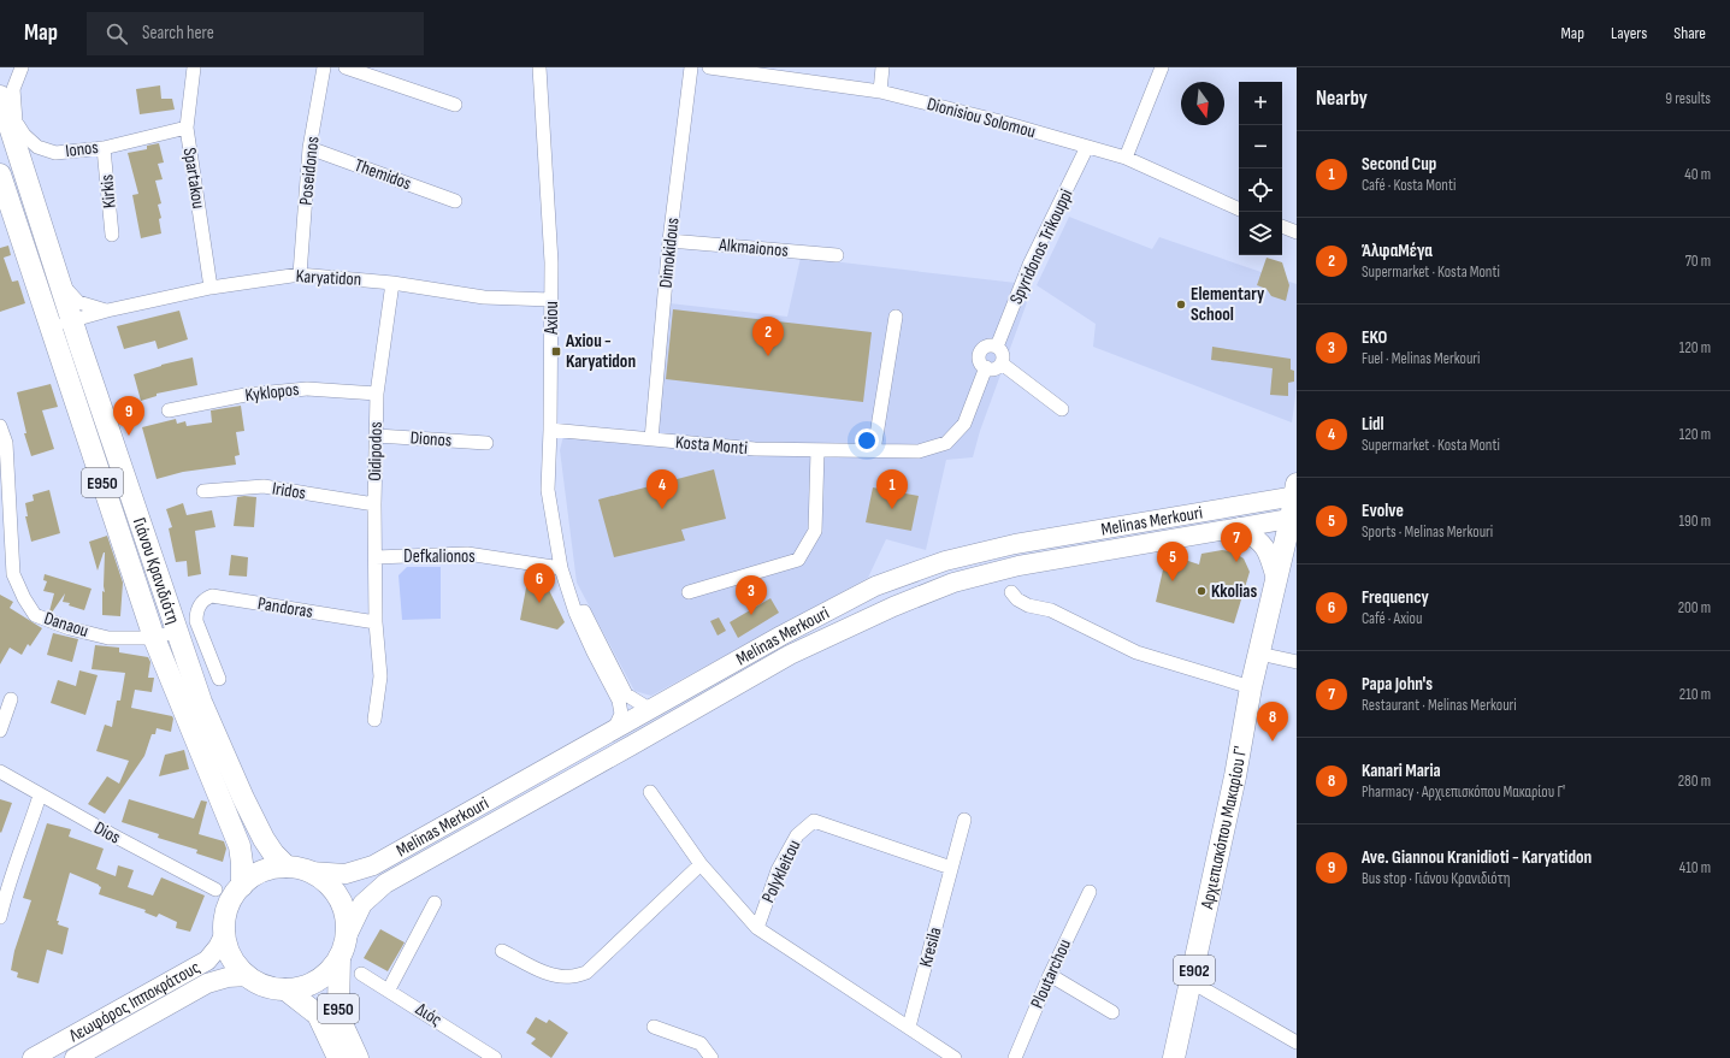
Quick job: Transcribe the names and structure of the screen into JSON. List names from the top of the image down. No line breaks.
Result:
{"streets":{"main road":["E950","Melinas Merkouri","Γιάνου Κρανιδιότη","Αρχιεπισκόπου Μακαρίου Γ'","E902","Λεωφόρος Ιπποκράτους"],"street":["Dionisiou Solomou","Ionos","Poseidonos","Themidos","Spartakou","Kirkis","Spyridonos Trikouppi","Alkmaionos","Dimokidous","Karyatidon","Axiou","Kyklopos","Dionos","Kosta Monti","Oidipodos","Iridos","Defkalionos","Pandoras","Danaou","Dios","Polykleitou","Kresila","Ploutarchou","Διός"]},"crossings":[["Dionisiou Solomou","Spyridonos Trikouppi"],["Ionos","Spartakou"],["Ionos","Kirkis"],["Poseidonos","Themidos"],["Poseidonos","Karyatidon"],["Spartakou","Karyatidon"],["Spyridonos Trikouppi","Kosta Monti"],["Alkmaionos","Dimokidous"],["Dimokidous","Kosta Monti"],["Karyatidon","Axiou"],["Karyatidon","Oidipodos"],["Karyatidon","Γιάνου Κρανιδιότη"],["Axiou","Kosta Monti"],["Axiou","Melinas Merkouri"],["Axiou","Defkalionos"],["Kyklopos","Oidipodos"],["Dionos","Oidipodos"],["Oidipodos","Iridos"],["Oidipodos","Defkalionos"],["Oidipodos","Pandoras"],["E950","Melinas Merkouri"],["E950","Γιάνου Κρανιδιότη"],["E950","Λεωφόρος Ιπποκράτους"],["Melinas Merkouri","Γιάνου Κρανιδιότη"],["Melinas Merkouri","Αρχιεπισκόπου Μακαρίου Γ'"],["Melinas Merkouri","Λεωφόρος Ιπποκράτους"],["Γιάνου Κρανιδιότη","Danaou"],["Γιάνου Κρανιδιότη","Λεωφόρος Ιπποκράτους"],["Polykleitou","Kresila"]],"places":{"other":["Elementary School","Kkolias"],"transit":["Axiou - Karyatidon"]},"north":"bottom","page":{"header":"Map","search":"Search here","nav":["Map","Layers","Share"],"heading":["Nearby","9 results"],"map_buttons":["+","−"],"list":[{"mark":"1","name":"Second Cup","note":"Café · Kosta Monti","value":"40 m"},{"mark":"2","name":"ΆλφαΜέγα","note":"Supermarket · Kosta Monti","value":"70 m"},{"mark":"3","name":"EKO","note":"Fuel · Melinas Merkouri","value":"120 m"},{"mark":"4","name":"Lidl","note":"Supermarket · Kosta Monti","value":"120 m"},{"mark":"5","name":"Evolve","note":"Sports · Melinas Merkouri","value":"190 m"},{"mark":"6","name":"Frequency","note":"Café · Axiou","value":"200 m"},{"mark":"7","name":"Papa John's","note":"Restaurant · Melinas Merkouri","value":"210 m"},{"mark":"8","name":"Kanari Maria","note":"Pharmacy · Αρχιεπισκόπου Μακαρίου Γ'","value":"280 m"},{"mark":"9","name":"Ave. Giannou Kranidioti - Karyatidon","note":"Bus stop · Γιάνου Κρανιδιότη","value":"410 m"}],"pins":["2","9","1","4","7","5","6","3","8"]}}
